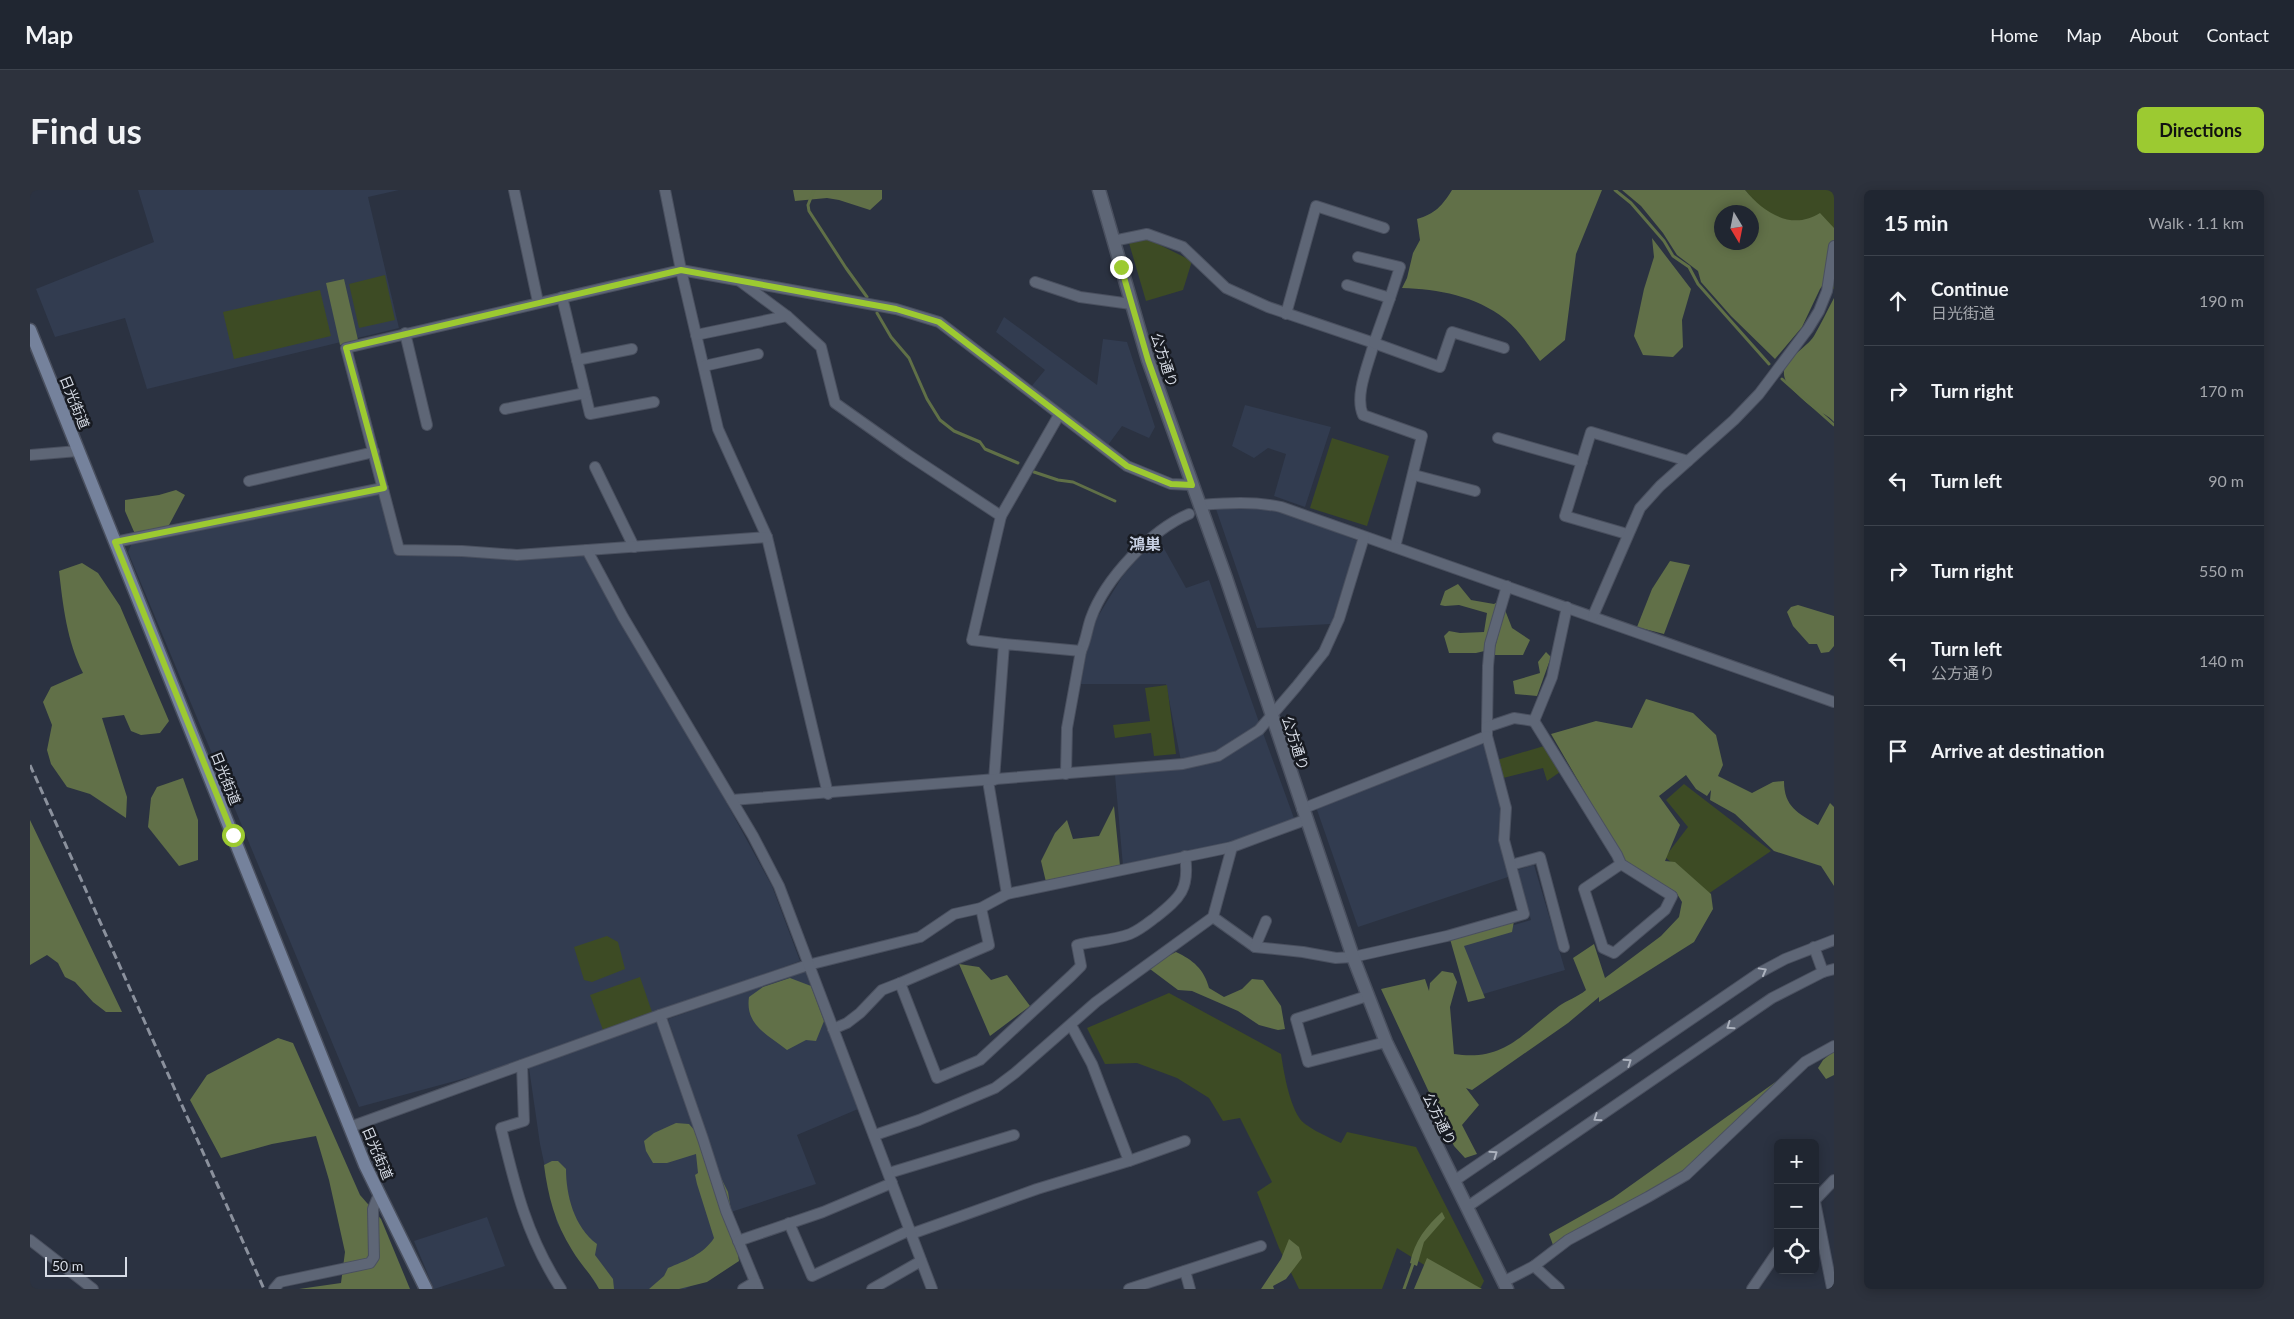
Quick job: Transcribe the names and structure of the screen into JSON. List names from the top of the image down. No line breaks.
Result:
{"streets":{"main road":["日光街道"],"street":["公方通り"]},"districts":["鴻巣"],"scale_bar":"50 m","north":"bottom","page":{"header":"Map","nav":["Home","Map","About","Contact"],"buttons":"Directions","title":"Find us","heading":["15 min","Walk · 1.1 km"],"list":[["Continue","日光街道","190 m"],["Turn right","170 m"],["Turn left","90 m"],["Turn right","550 m"],["Turn left","公方通り","140 m"],"Arrive at destination"],"map_buttons":["+","−"],"scale":"50 m"}}
